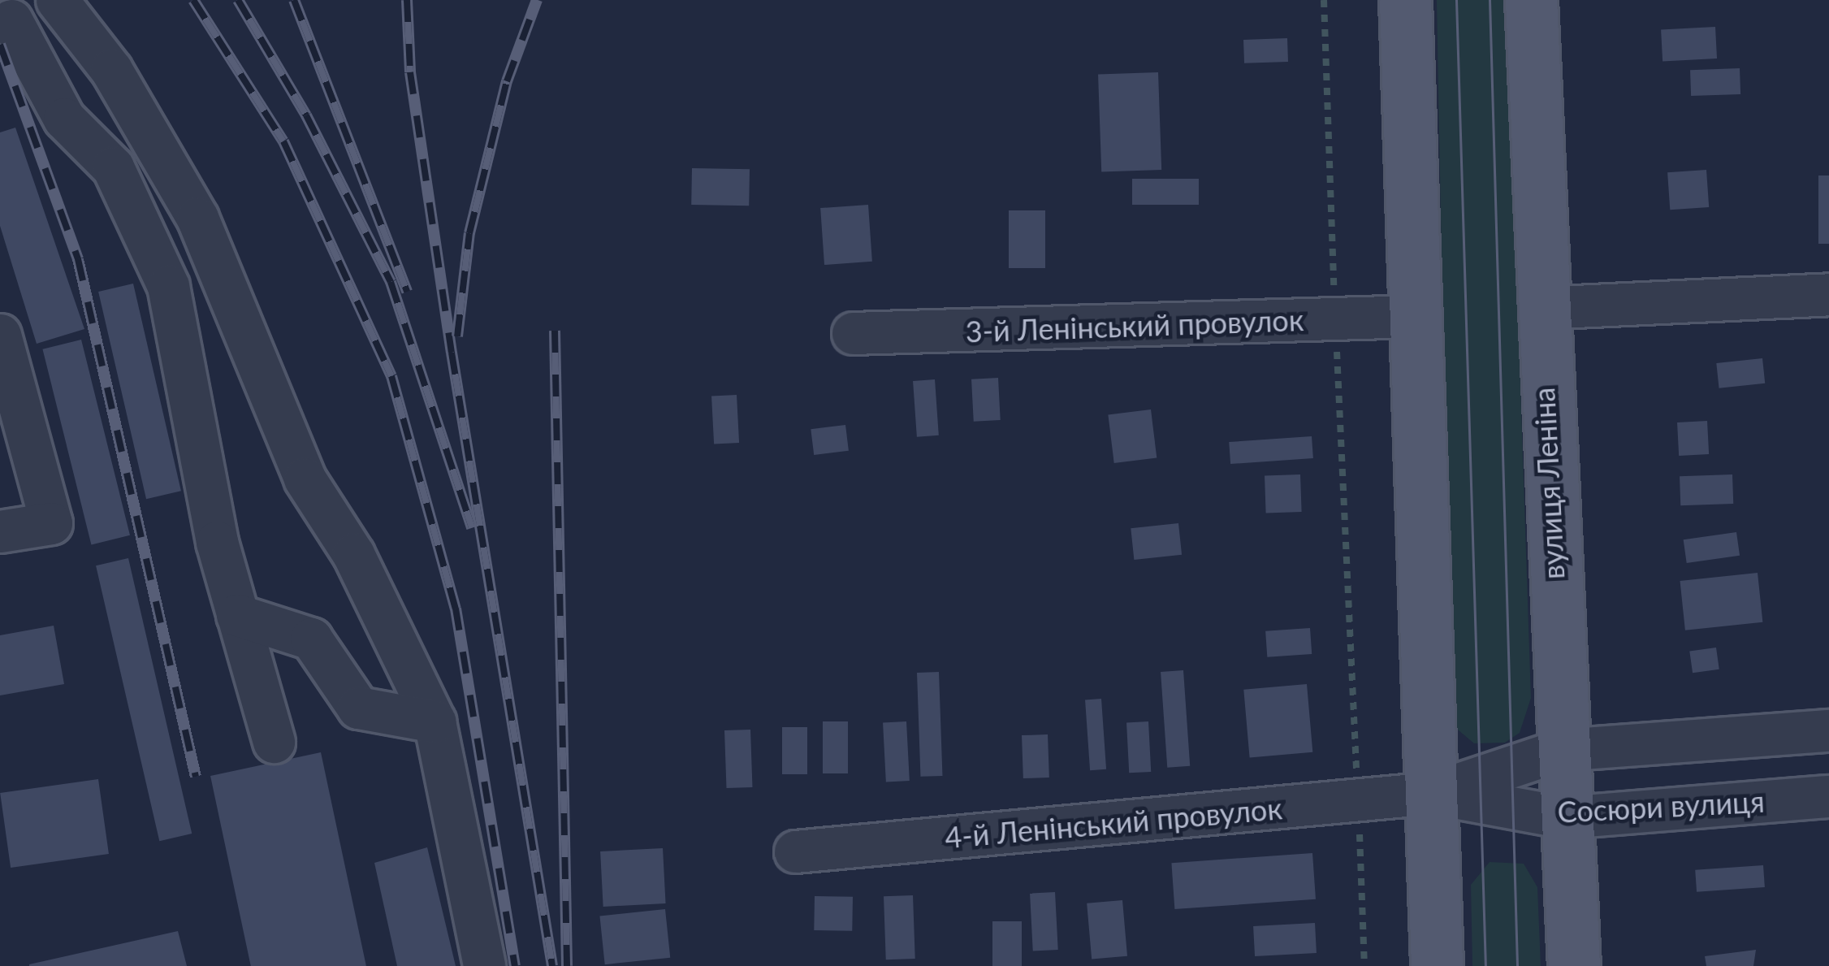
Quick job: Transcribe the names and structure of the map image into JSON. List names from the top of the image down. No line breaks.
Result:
{"streets":{"main road":["вулиця Леніна"],"street":["3-й Ленінський провулок","Сосюри вулиця","4-й Ленінський провулок"]},"crossings":[["вулиця Леніна","Сосюри вулиця"],["Сосюри вулиця","4-й Ленінський провулок"]]}
